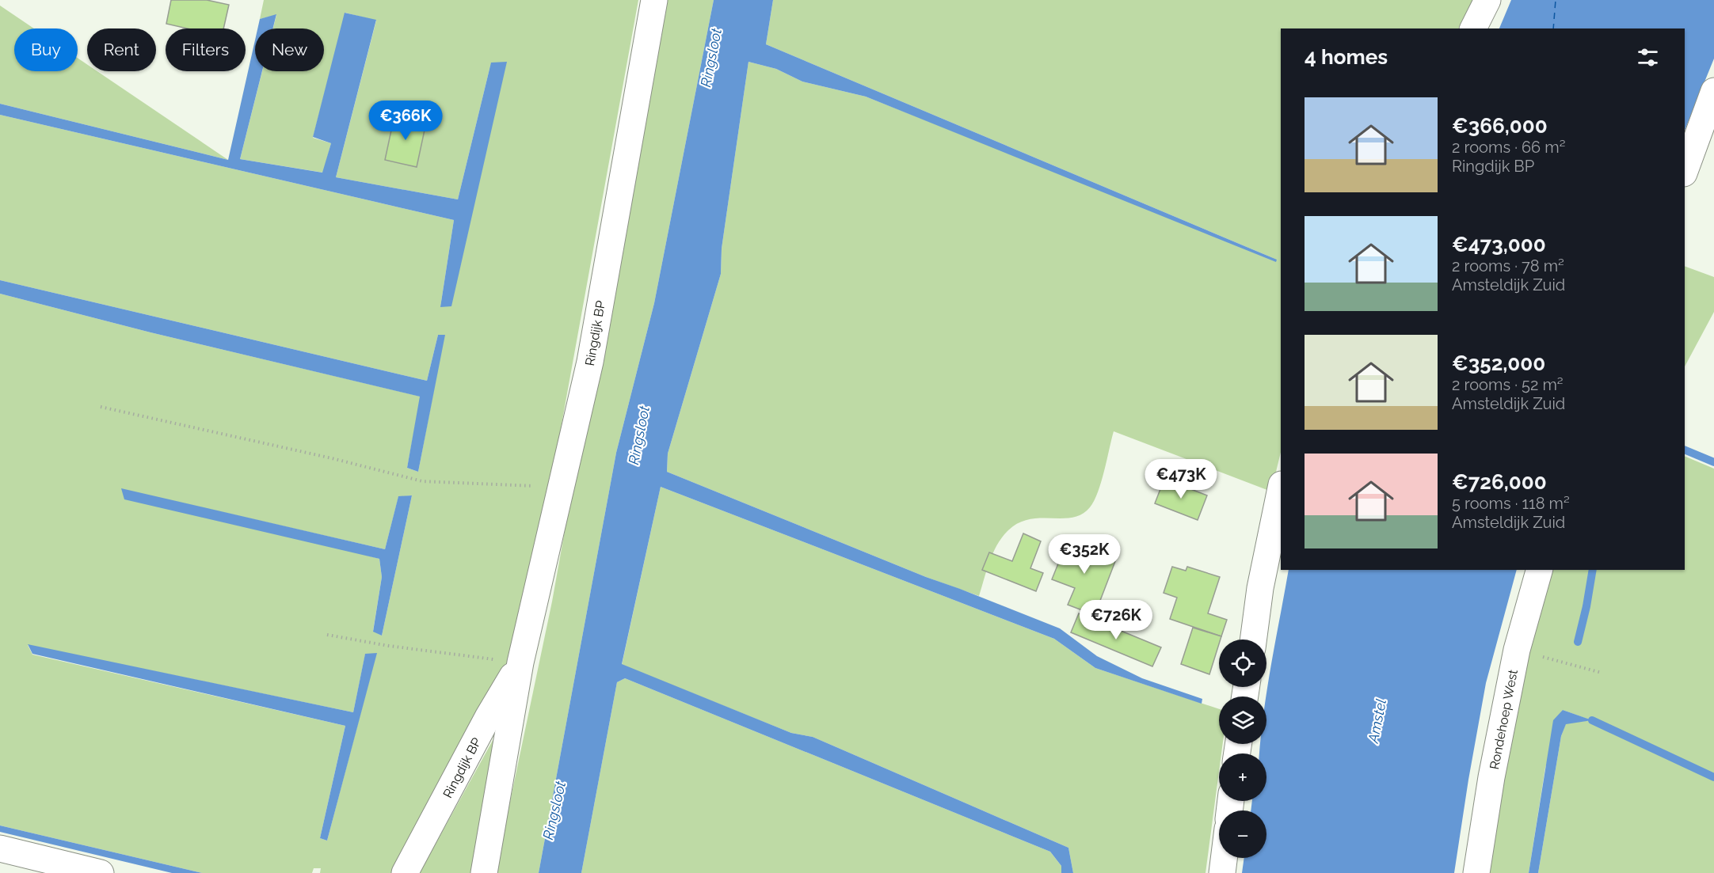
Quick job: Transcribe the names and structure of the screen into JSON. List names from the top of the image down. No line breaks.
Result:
{"streets":{"street":["Ringdijk BP","Rondehoep West"]},"water":["Ringsloot","Amstel"],"page":{"chip":["Buy","Rent","Filters","New"],"heading":"4 homes","list":[{"name":"€366,000","note":"2 rooms · 66 m² · Ringdijk BP"},{"name":"€473,000","note":"2 rooms · 78 m² · Amsteldijk Zuid"},{"name":"€352,000","note":"2 rooms · 52 m² · Amsteldijk Zuid"},{"name":"€726,000","note":"5 rooms · 118 m² · Amsteldijk Zuid"}],"price":["€366K","€473K","€352K","€726K"],"map_buttons":["+","−"]}}
